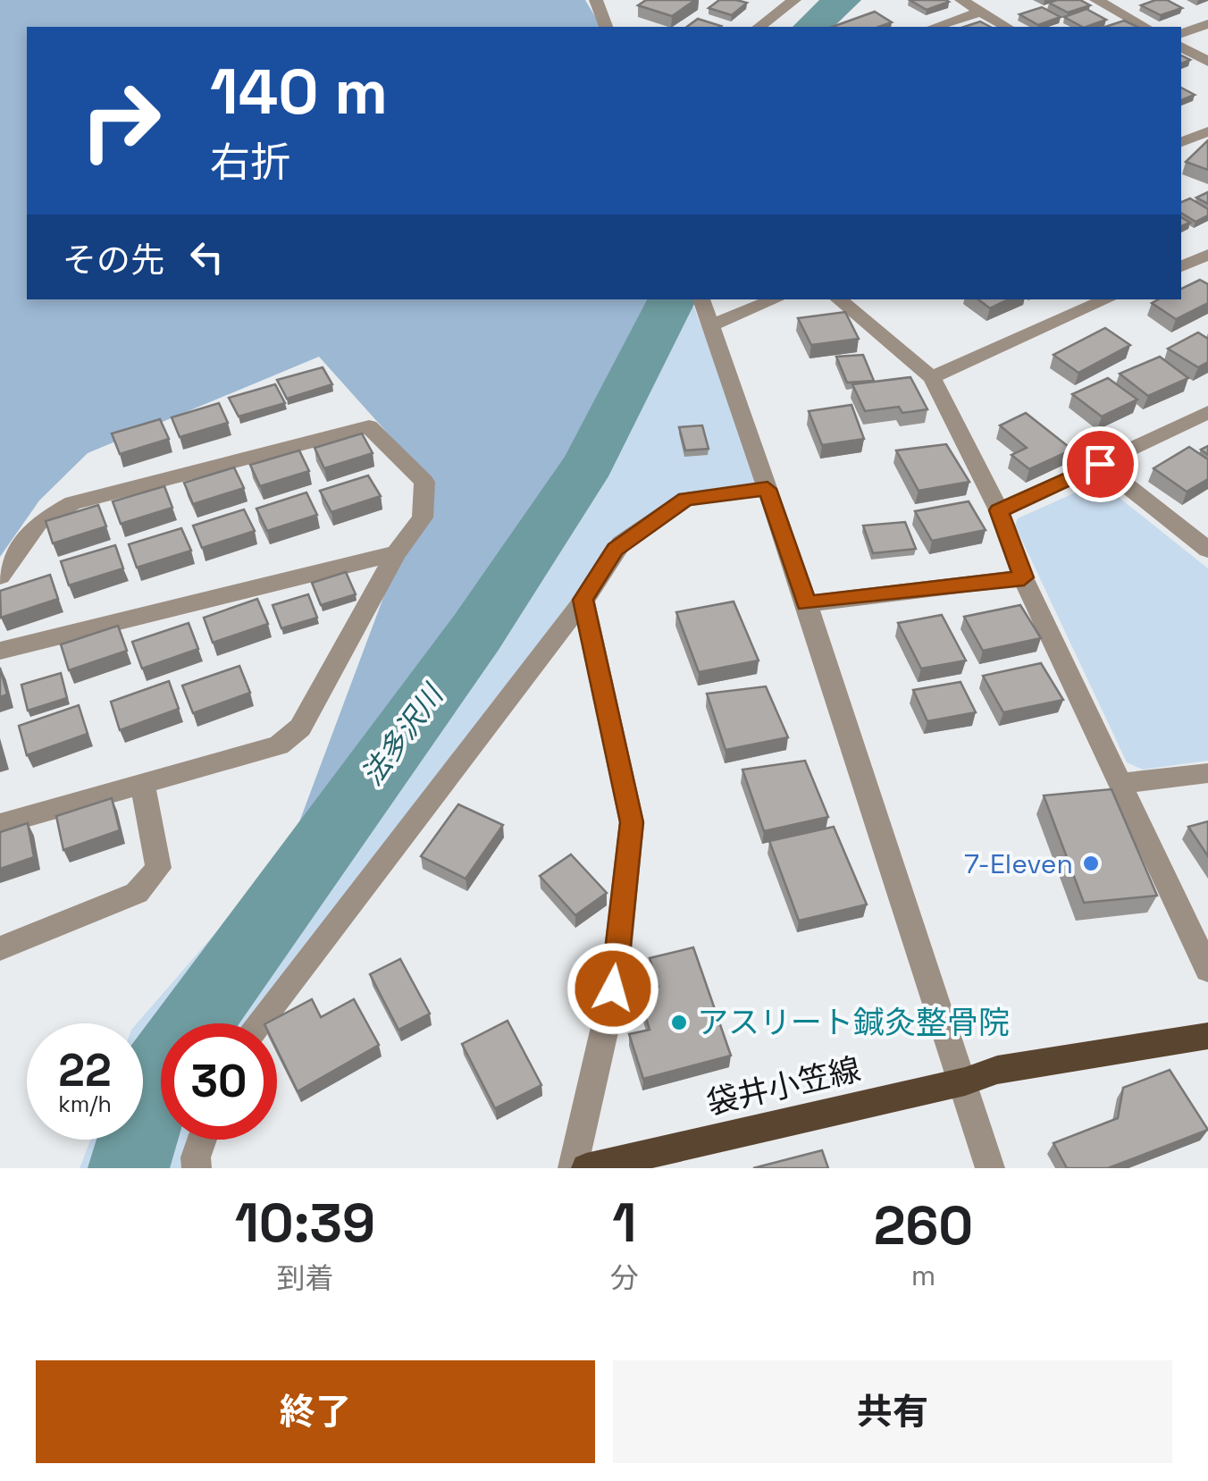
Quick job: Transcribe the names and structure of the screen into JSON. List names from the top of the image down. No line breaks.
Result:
{"streets":{"main road":["袋井小笠線"]},"water":["法多沢川"],"places":["7-Eleven","アスリート鍼灸整骨院"],"page":{"turn":["140 m","右折"],"then":"その先","speed":"22 km/h","limit":"30","eta":["10:39","到着","1","分","260","m"],"buttons":["終了","共有"]}}
